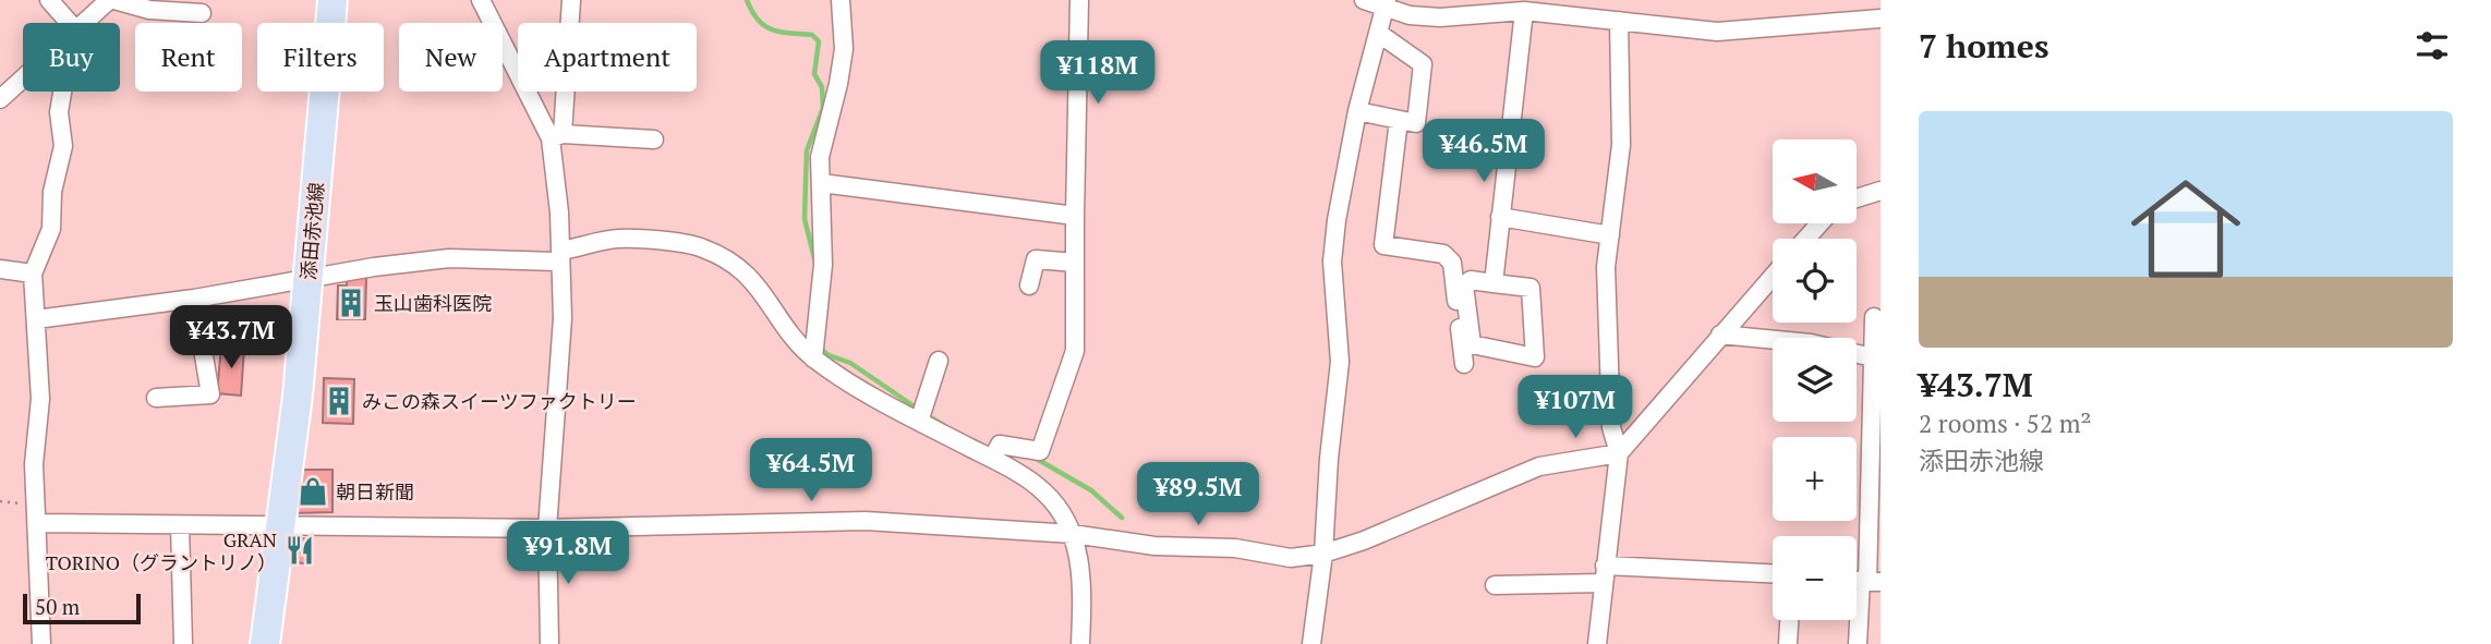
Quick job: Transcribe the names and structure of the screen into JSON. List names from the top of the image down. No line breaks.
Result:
{"streets":{"main road":["添田赤池線"]},"places":{"building":["玉山歯科医院","みこの森スイーツファクトリー"],"shop":["朝日新聞"],"restaurant":["GRAN TORINO（グラントリノ）"]},"scale_bar":"50 m","north":"left","page":{"heading":"7 homes","chip":["Buy","Rent","Filters","New","Apartment"],"price":["¥118M","¥46.5M","¥43.7M","¥107M","¥64.5M","¥89.5M","¥91.8M"],"list":[{"name":"¥43.7M","note":"2 rooms · 52 m² · 添田赤池線"}],"map_buttons":["+","−"],"scale":"50 m"}}
